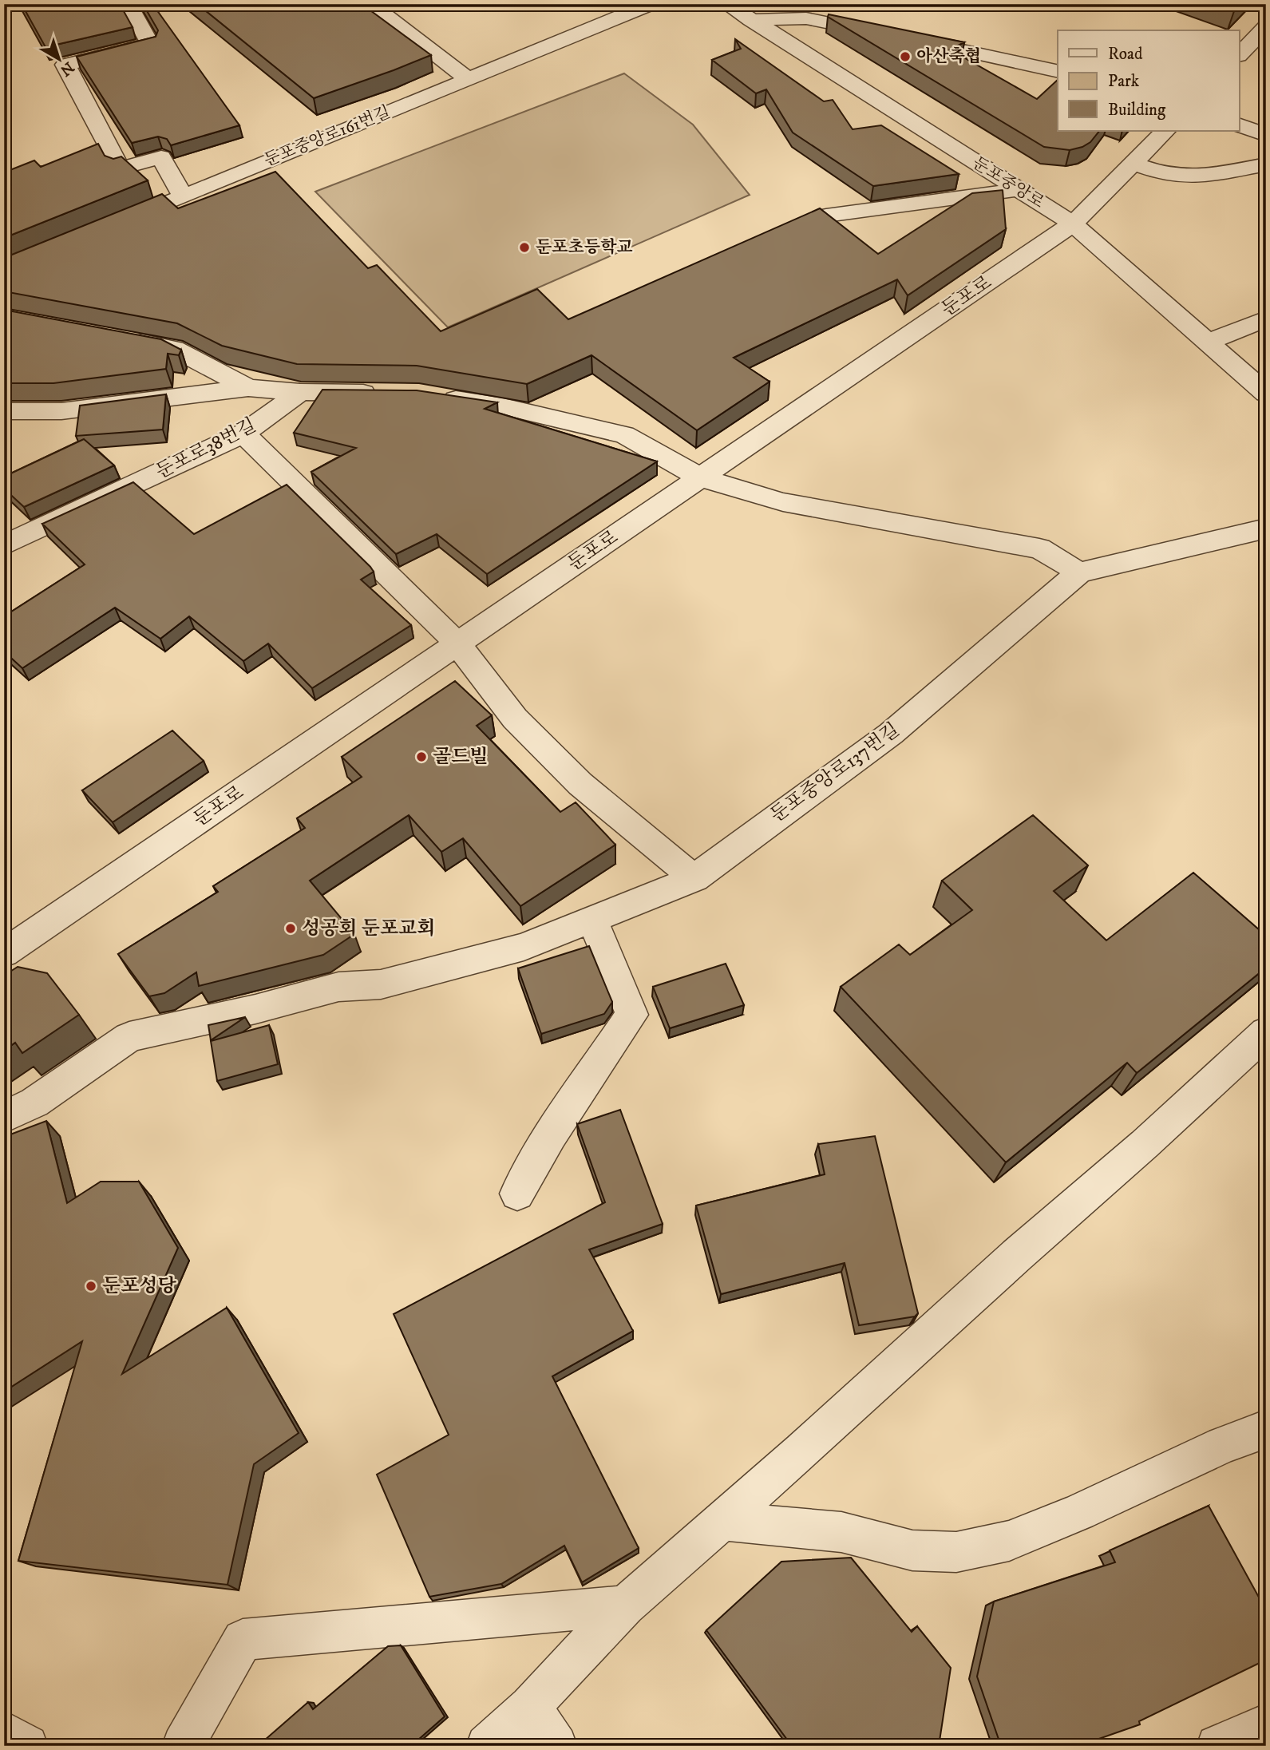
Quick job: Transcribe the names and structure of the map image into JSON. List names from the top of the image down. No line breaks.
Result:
{"streets":{"street":["둔포중앙로161번길","둔포중앙로","둔포로","둔포로38번길","둔포중앙로137번길"]},"crossings":[["둔포중앙로","둔포로"]],"places":["아산축협","둔포초등학교","골드빌","성공회 둔포교회","둔포성당"],"legend":["Road","Park","Building"],"north":"bottom right"}
